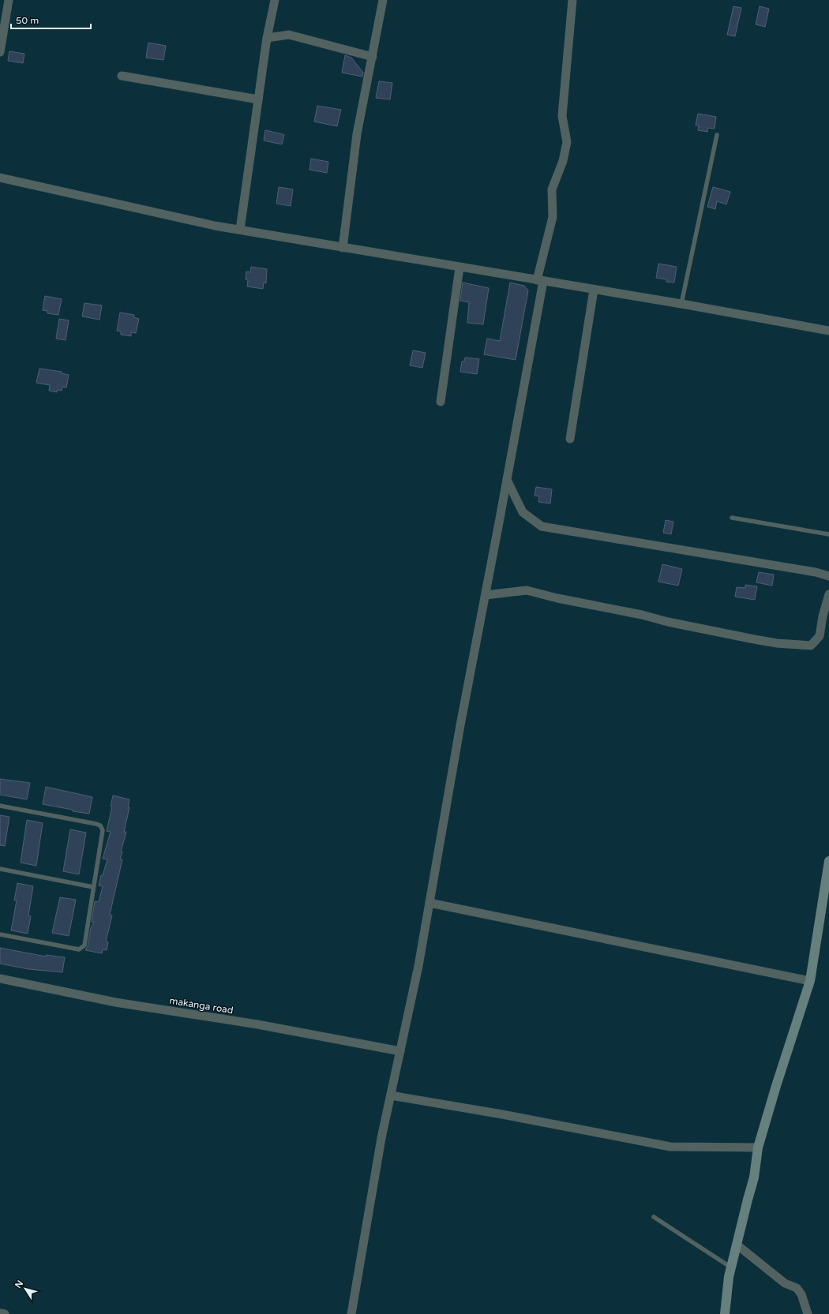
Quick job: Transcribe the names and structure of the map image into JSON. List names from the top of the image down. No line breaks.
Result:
{"streets":{"street":["makanga road"]},"scale_bar":"50 m","north":"top left"}
